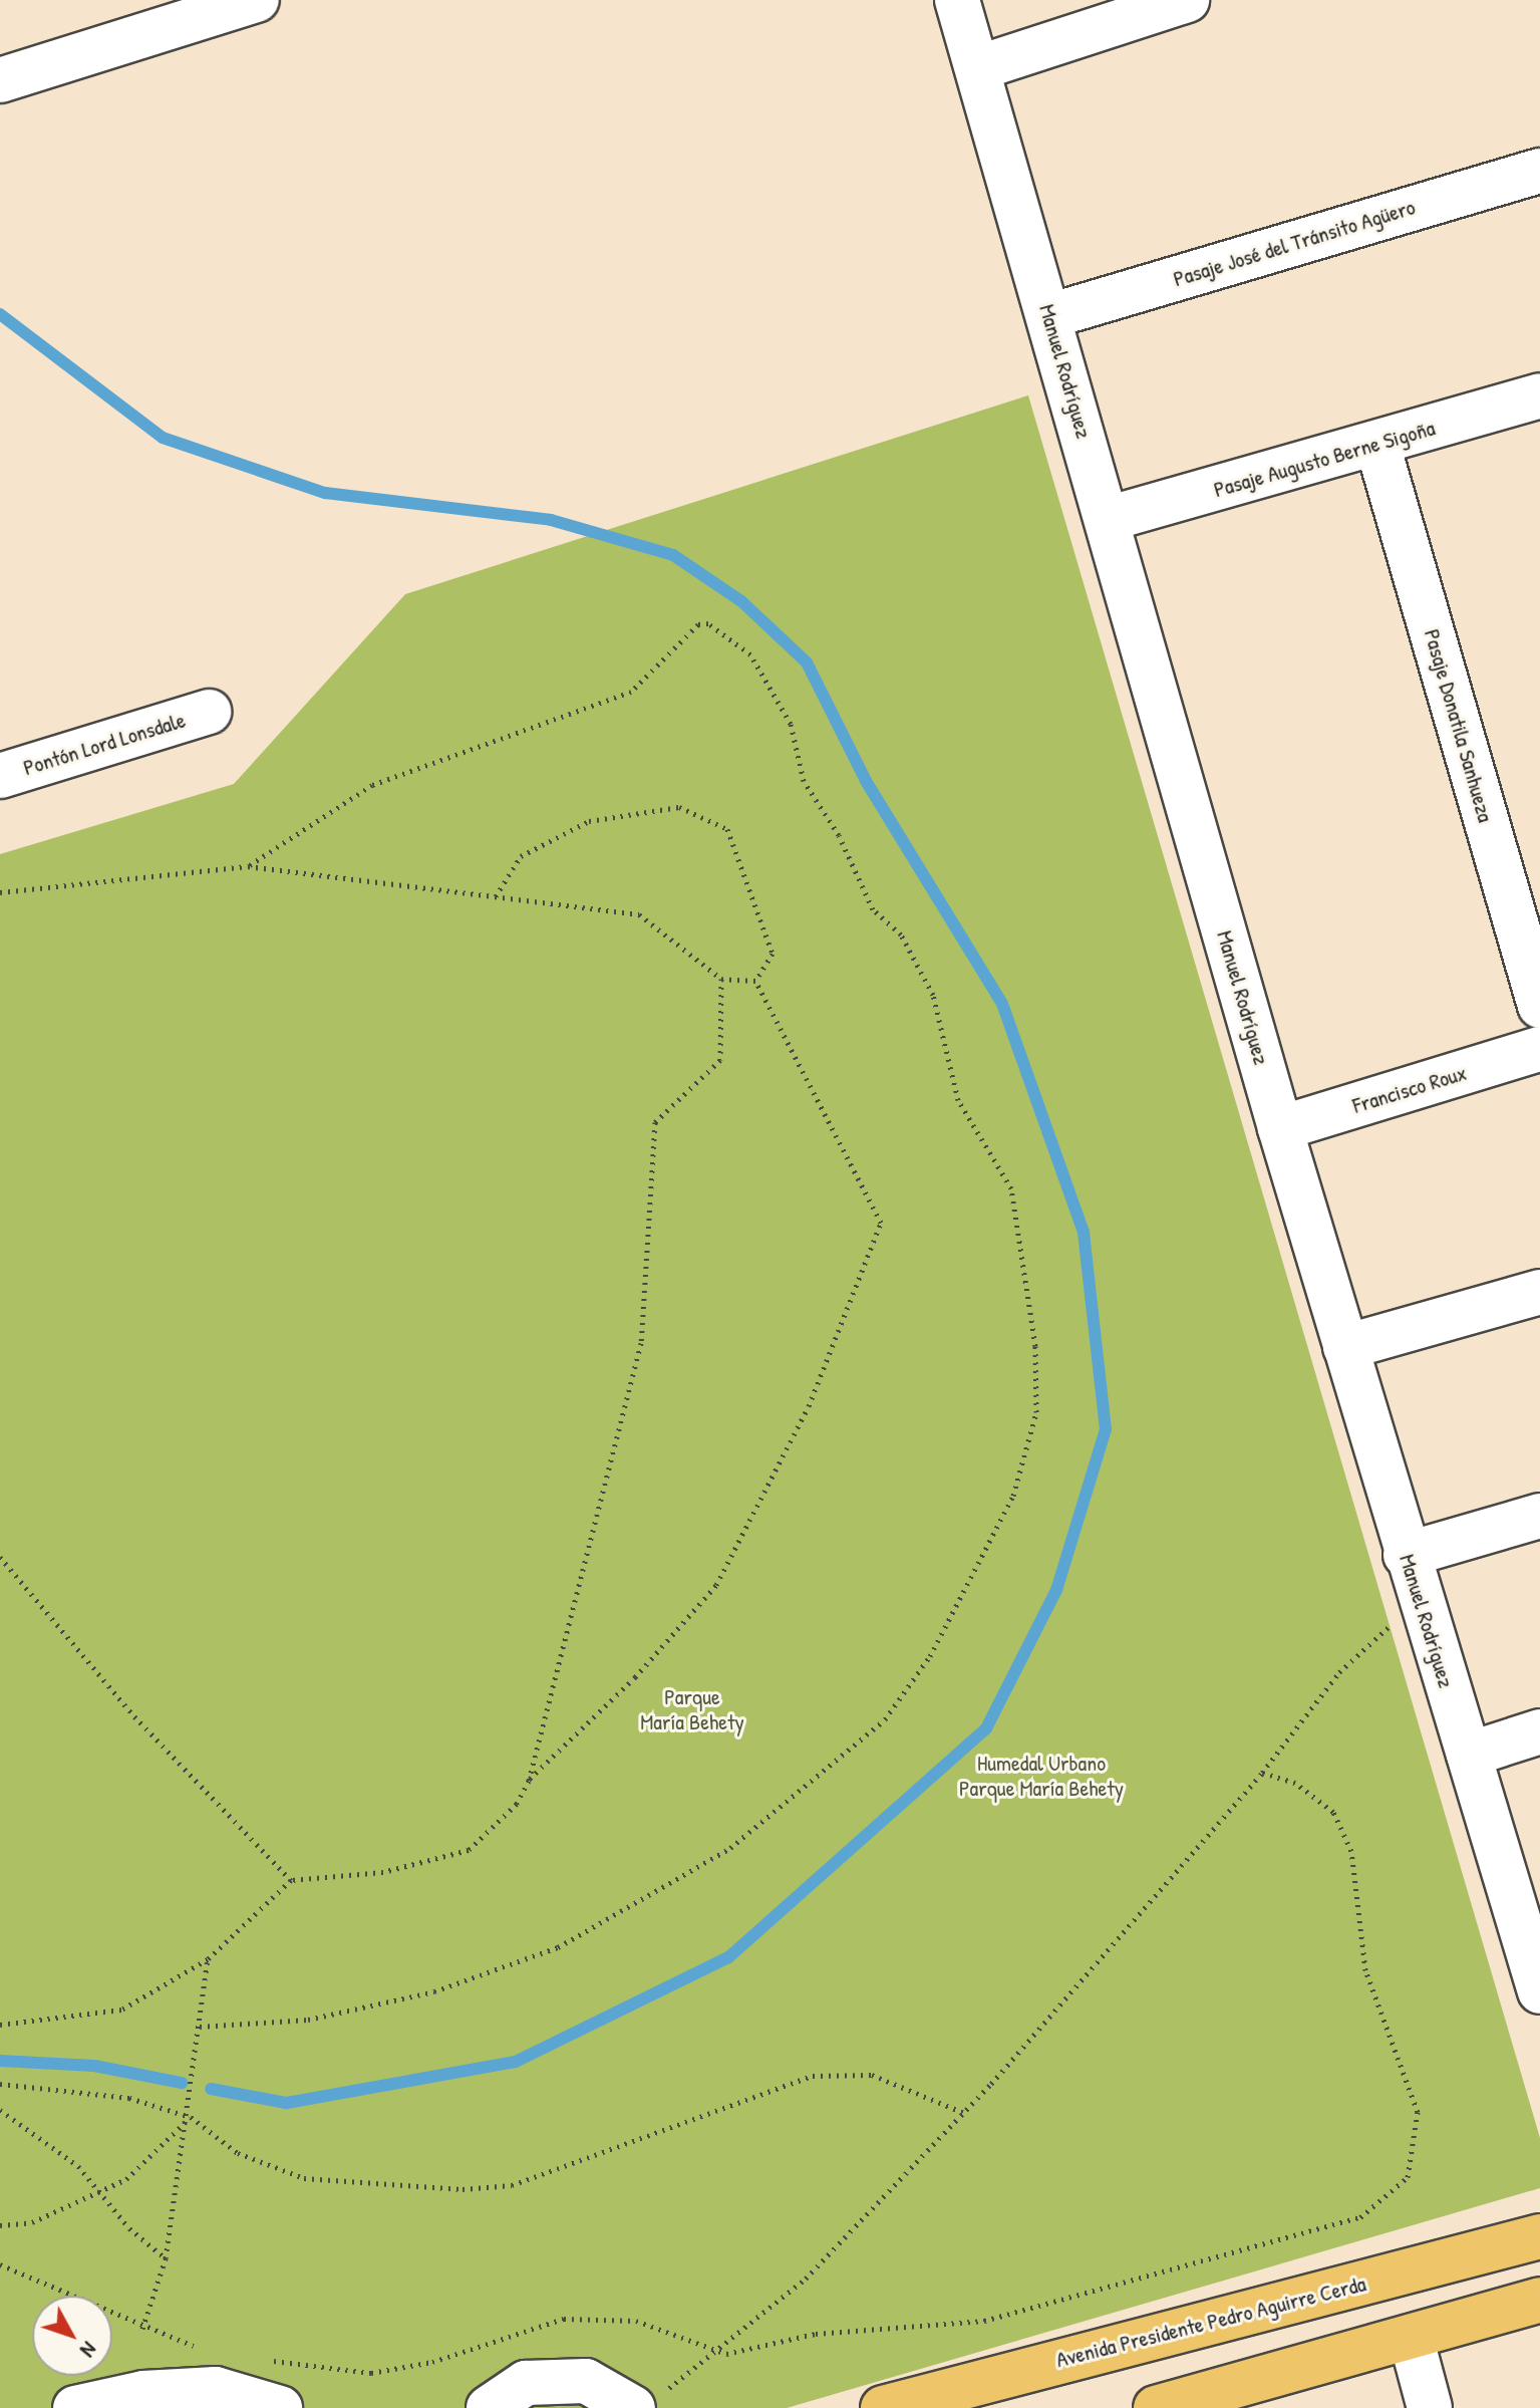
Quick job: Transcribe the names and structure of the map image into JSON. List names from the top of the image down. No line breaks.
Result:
{"streets":{"main road":["Avenida Presidente Pedro Aguirre Cerda"],"street":["Pasaje José del Tránsito Agüero","Manuel Rodríguez","Pasaje Augusto Berne Sigoña","Pasaje Donatila Sanhueza","Pontón Lord Lonsdale","Francisco Roux"]},"crossings":[["Pasaje José del Tránsito Agüero","Manuel Rodríguez"],["Manuel Rodríguez","Pasaje Augusto Berne Sigoña"],["Manuel Rodríguez","Francisco Roux"],["Pasaje Augusto Berne Sigoña","Pasaje Donatila Sanhueza"]],"parks":["Parque María Behety","Humedal Urbano Parque María Behety"],"north":"bottom right"}
